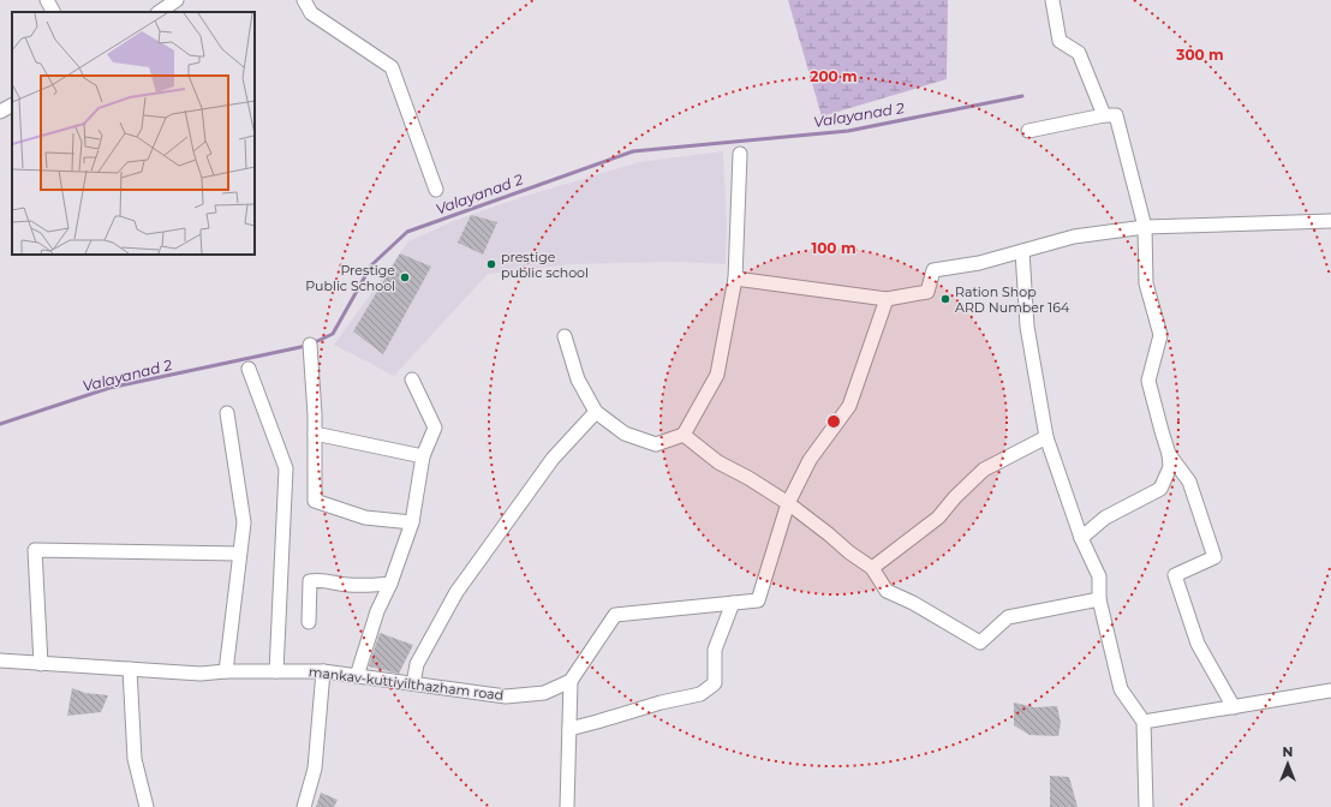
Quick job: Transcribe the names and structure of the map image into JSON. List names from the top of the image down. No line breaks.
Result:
{"streets":{"street":["mankav-kuttiyilthazham road"]},"water":["Valayanad 2"],"places":["prestige public school","Prestige Public School","Ration Shop ARD Number 164"],"north":"top","rings":["300 m","200 m","100 m"]}
